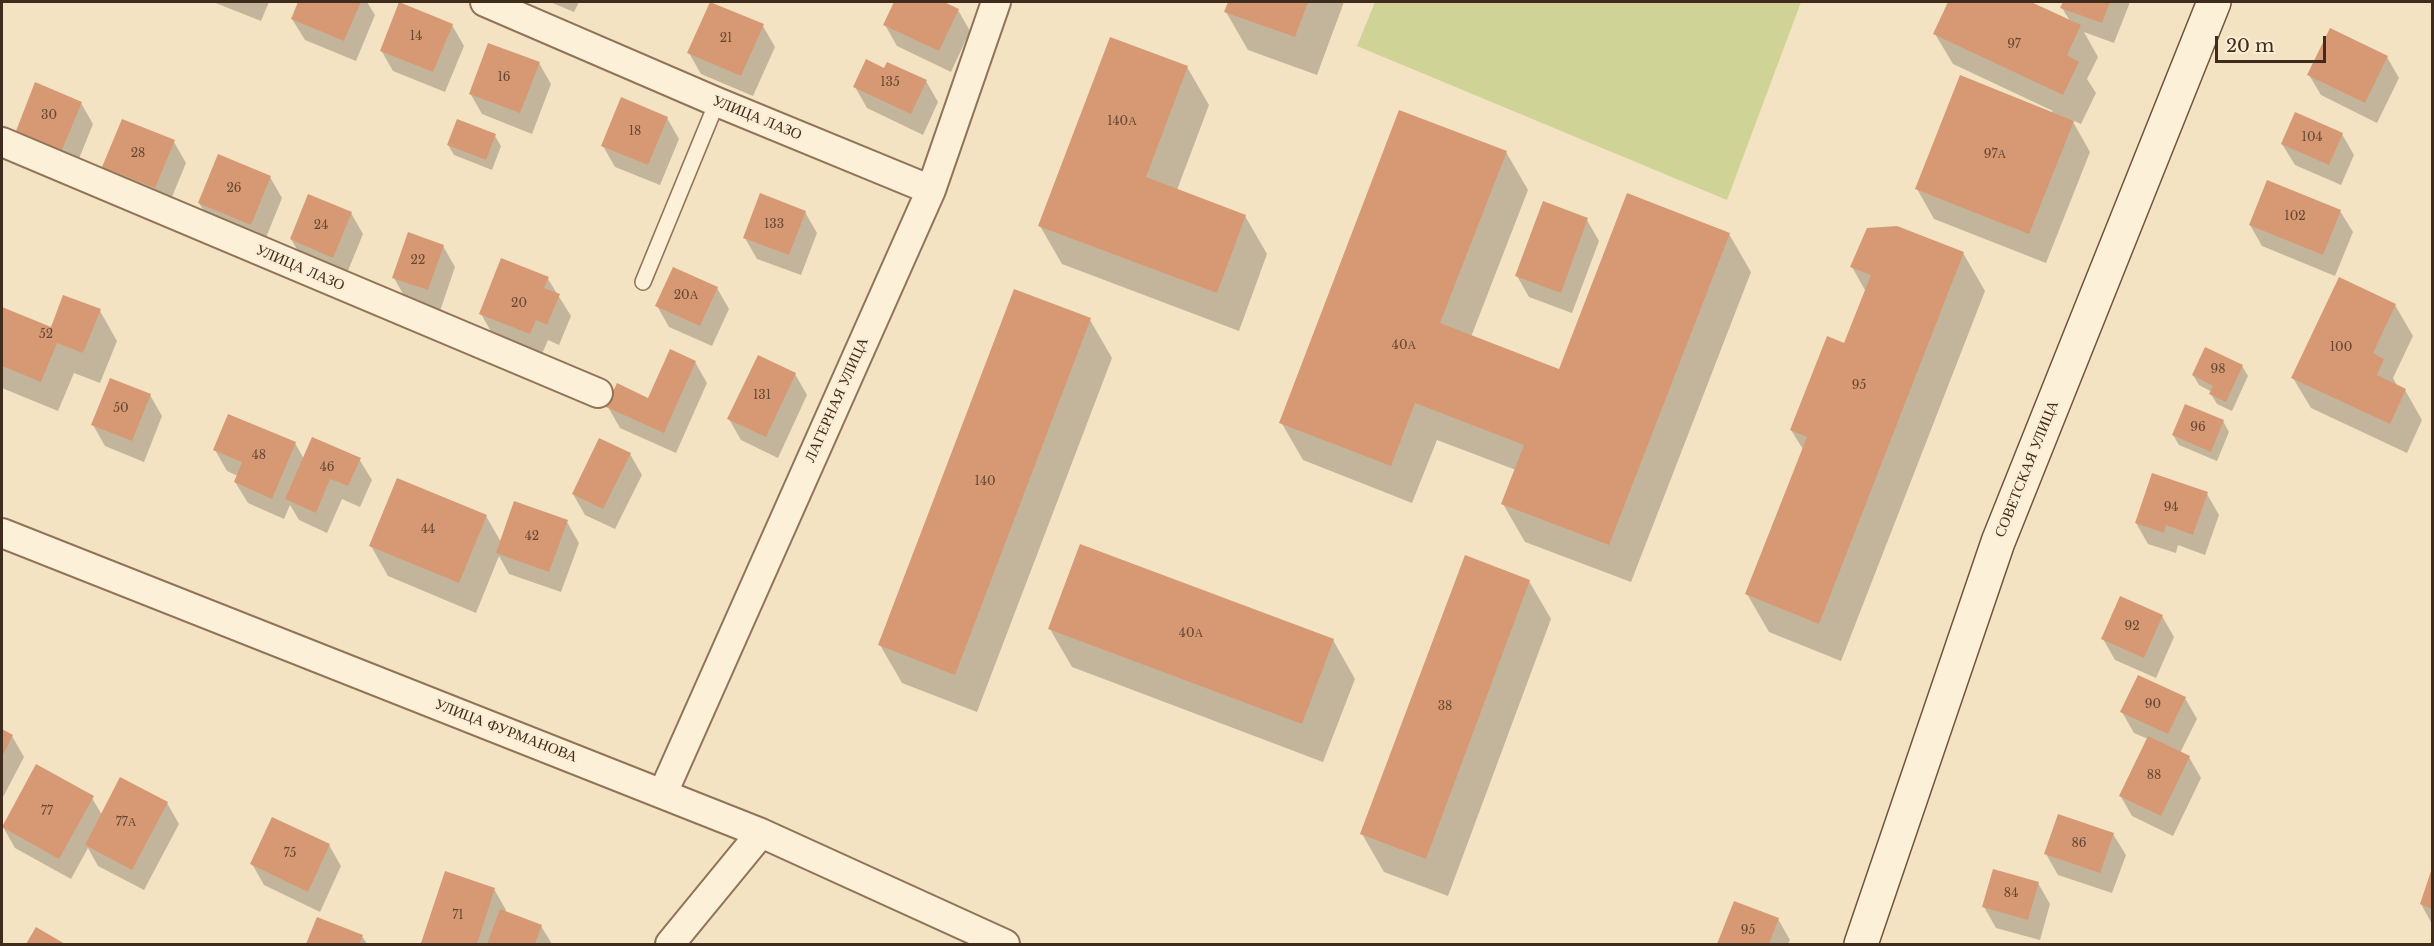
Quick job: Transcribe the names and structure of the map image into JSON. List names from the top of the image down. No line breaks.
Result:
{"streets":{"main road":["СОВЕТСКАЯ УЛИЦА"],"street":["УЛИЦА ЛАЗО","ЛАГЕРНАЯ УЛИЦА","УЛИЦА ФУРМАНОВА"]},"crossings":[["УЛИЦА ЛАЗО","ЛАГЕРНАЯ УЛИЦА"],["ЛАГЕРНАЯ УЛИЦА","УЛИЦА ФУРМАНОВА"]],"house_numbers":["14","21","97","16","135","30","140А","18","104","28","97А","26","102","133","24","22","20А","20","52","40А","100","98","95","131","50","96","48","46","140","94","44","42","92","40А","90","38","88","77","77А","86","75","84","71","95"],"scale_bar":"20 m"}
